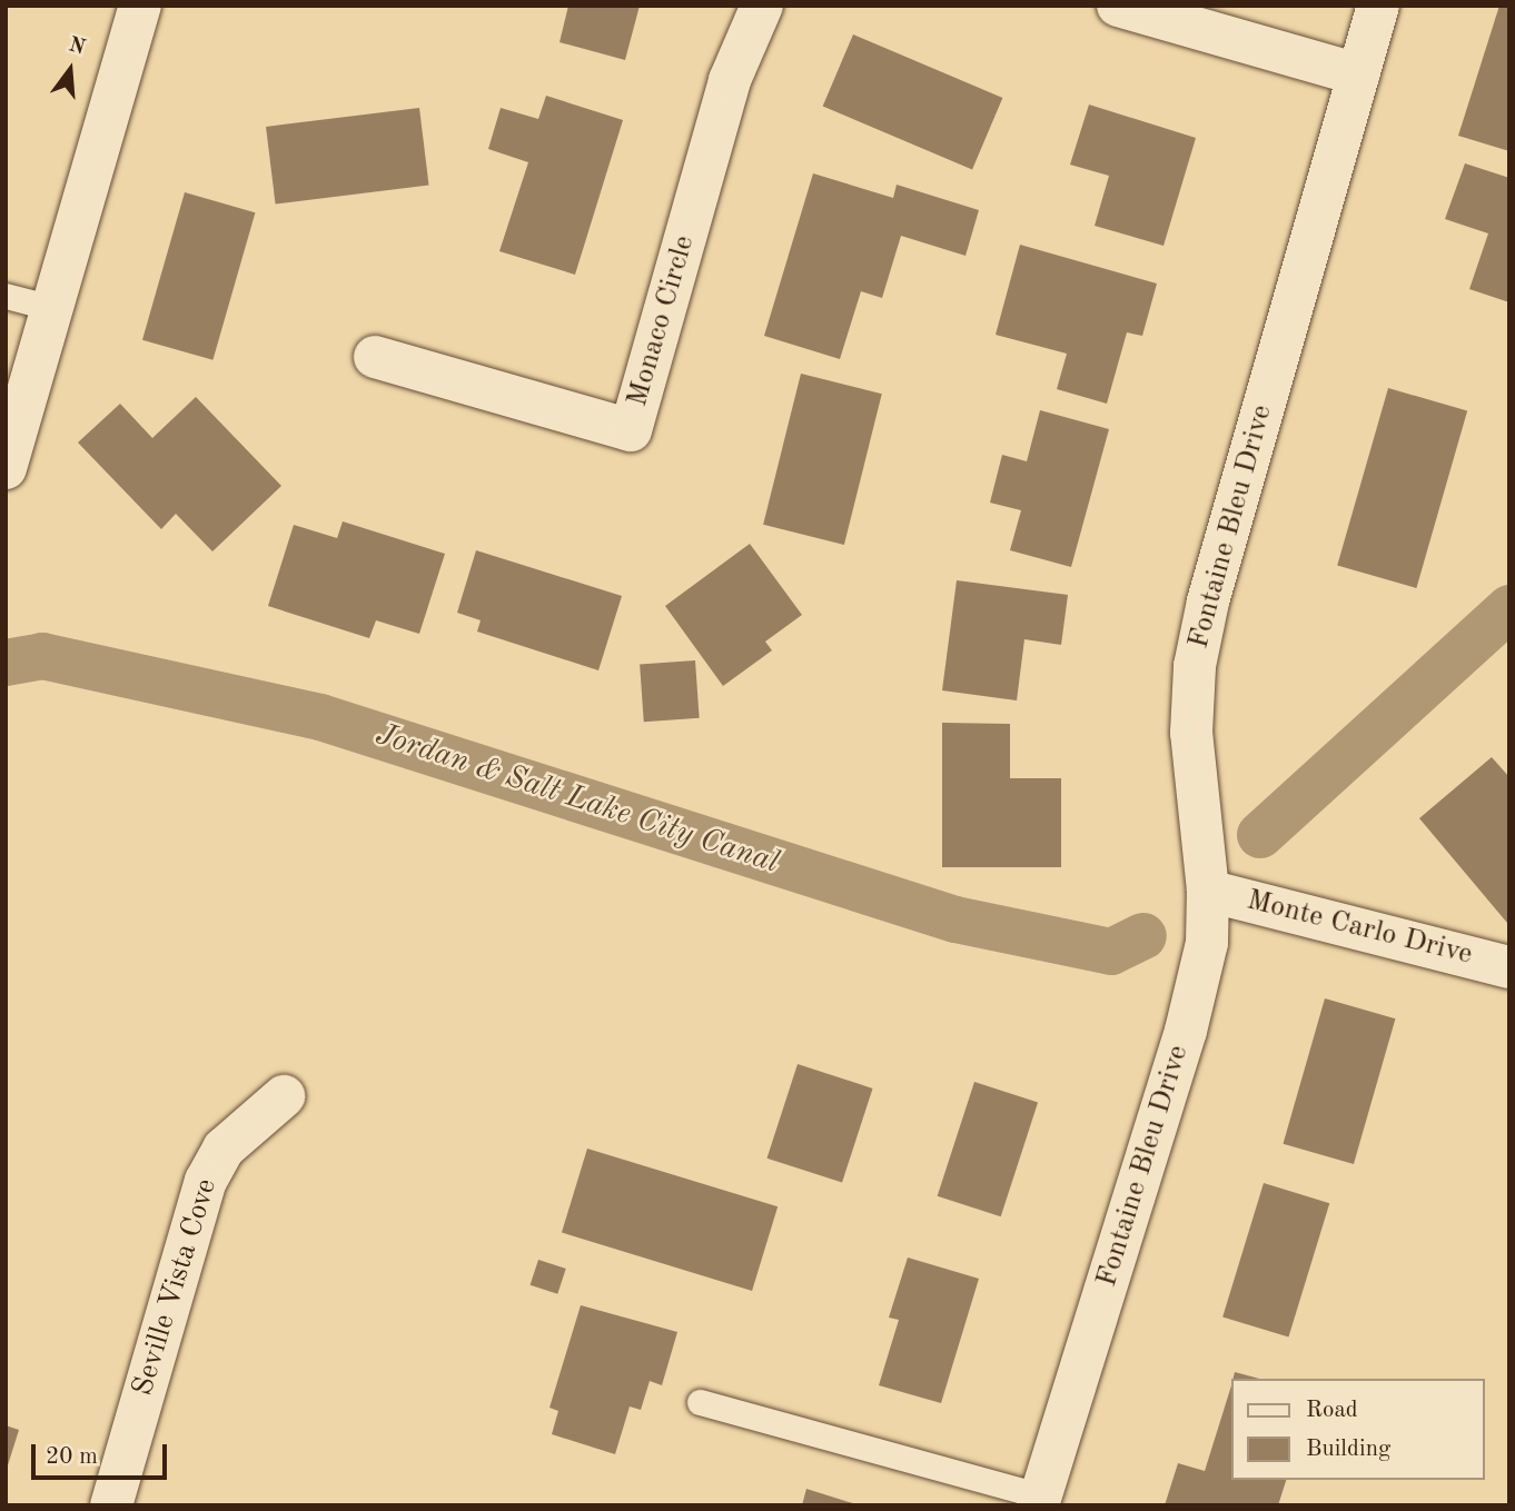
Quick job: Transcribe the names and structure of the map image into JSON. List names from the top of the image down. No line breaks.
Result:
{"streets":{"street":["Monaco Circle","Fontaine Bleu Drive","Monte Carlo Drive","Seville Vista Cove"]},"crossings":[["Fontaine Bleu Drive","Monte Carlo Drive"]],"water":["Jordan & Salt Lake City Canal"],"legend":["Road","Building"],"scale_bar":"20 m","north":"top"}
